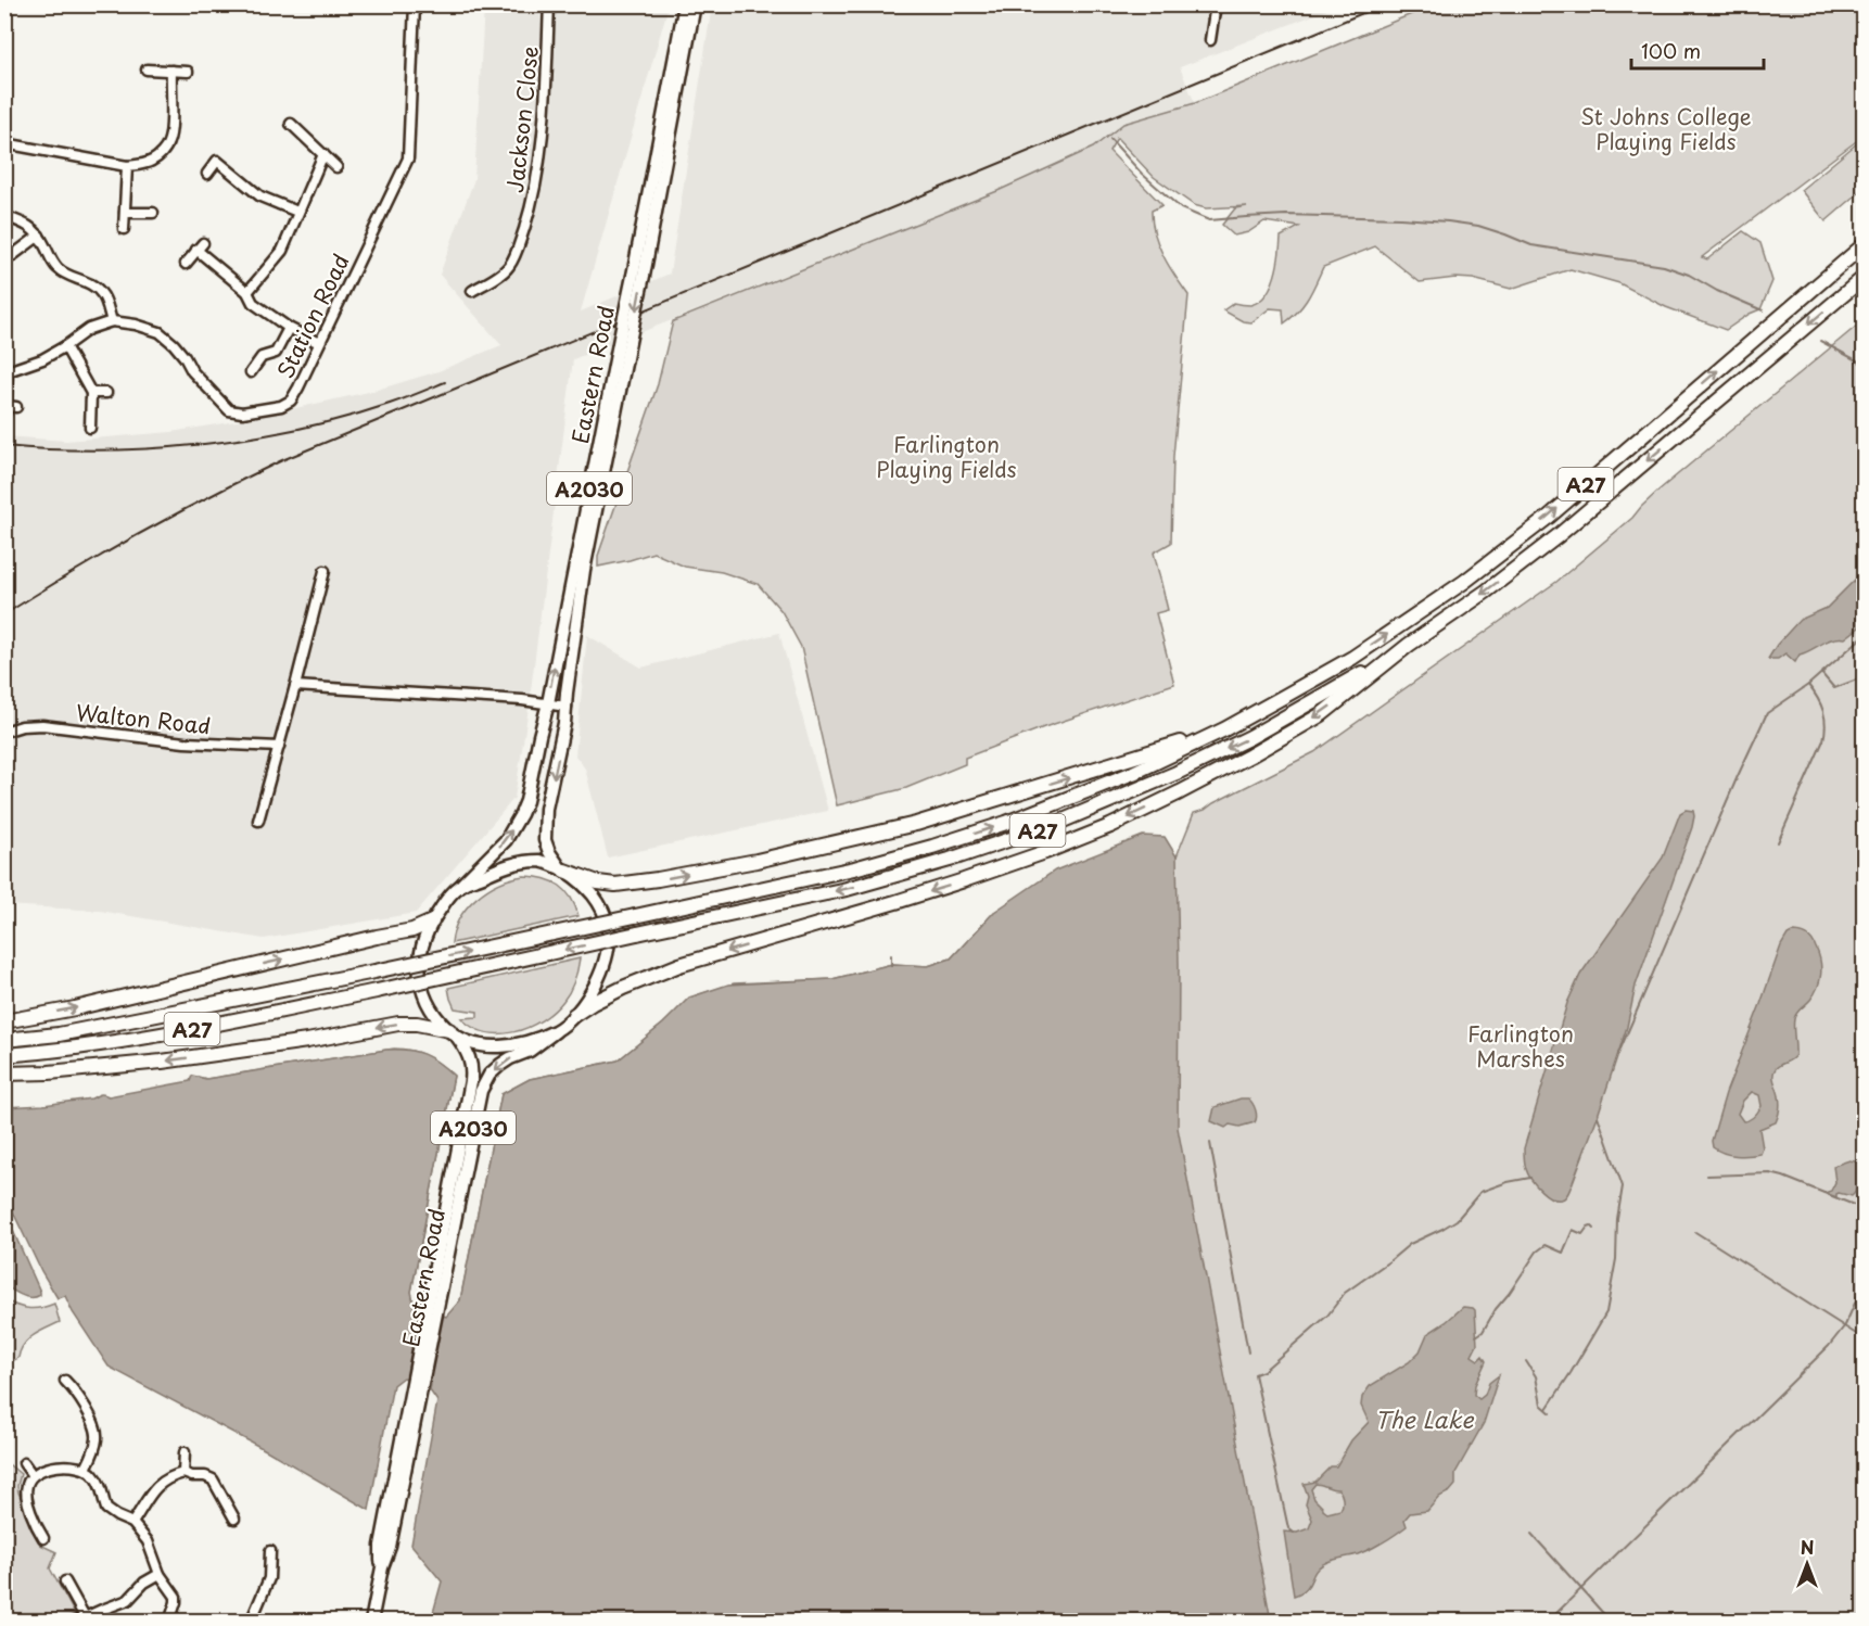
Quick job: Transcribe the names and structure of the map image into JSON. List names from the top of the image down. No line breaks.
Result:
{"streets":{"highway":["A27"],"main road":["Eastern Road","A2030"],"street":["Jackson Close","Station Road","Walton Road"]},"water":["The Lake"],"parks":["St Johns College Playing Fields","Farlington Playing Fields","Farlington Marshes"],"scale_bar":"100 m","north":"top"}
